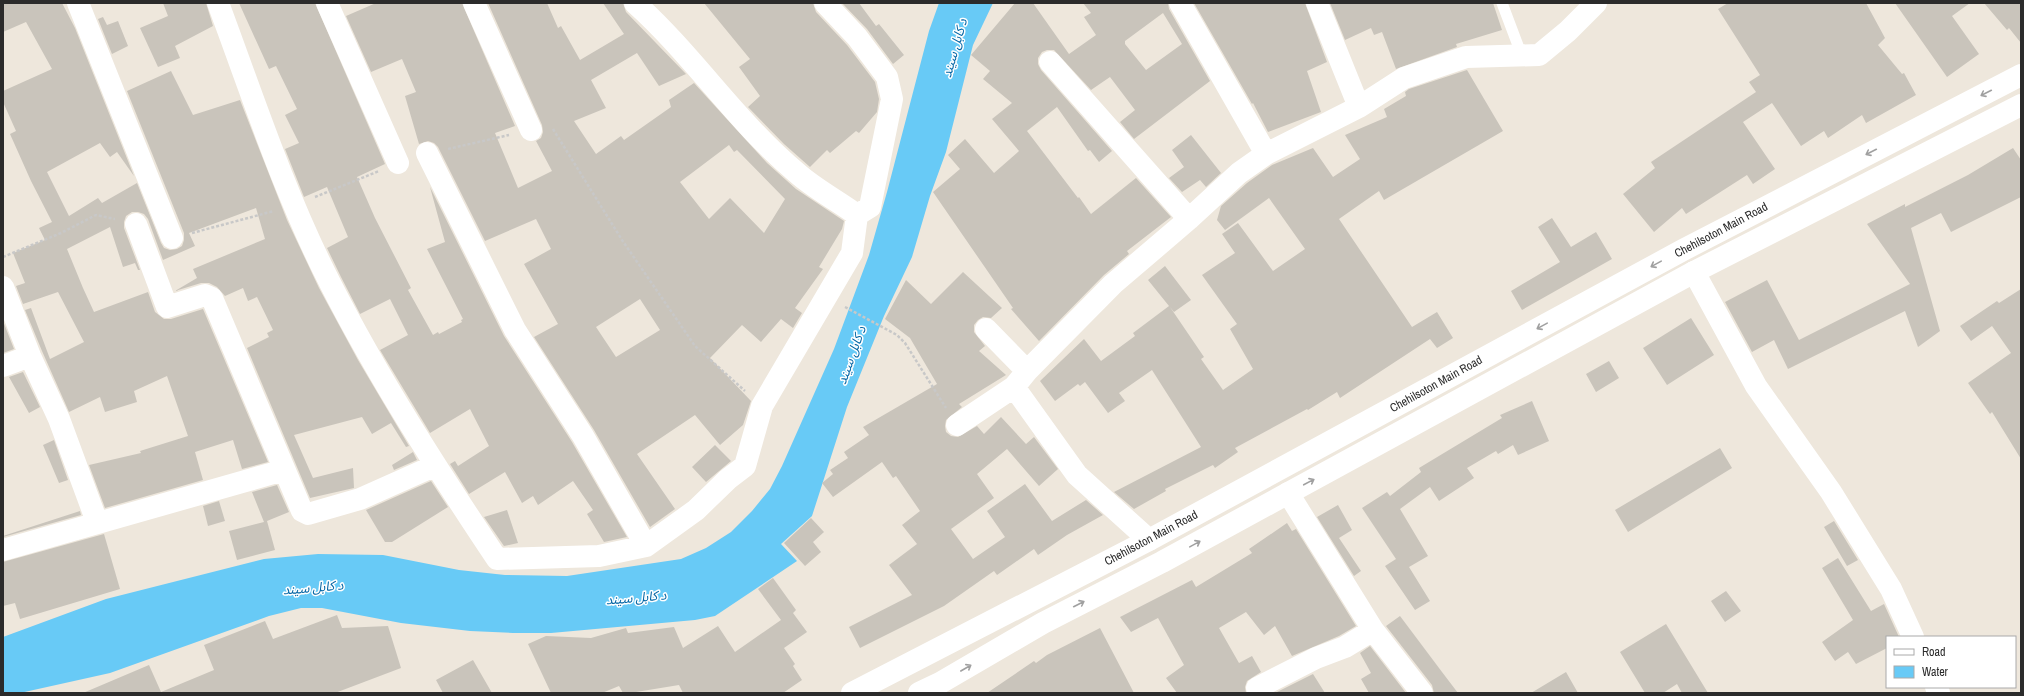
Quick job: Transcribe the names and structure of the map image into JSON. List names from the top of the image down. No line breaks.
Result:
{"streets":{"street":["Chehilsoton Main Road"]},"water":["د کابل سيند"],"legend":["Road","Water"]}
